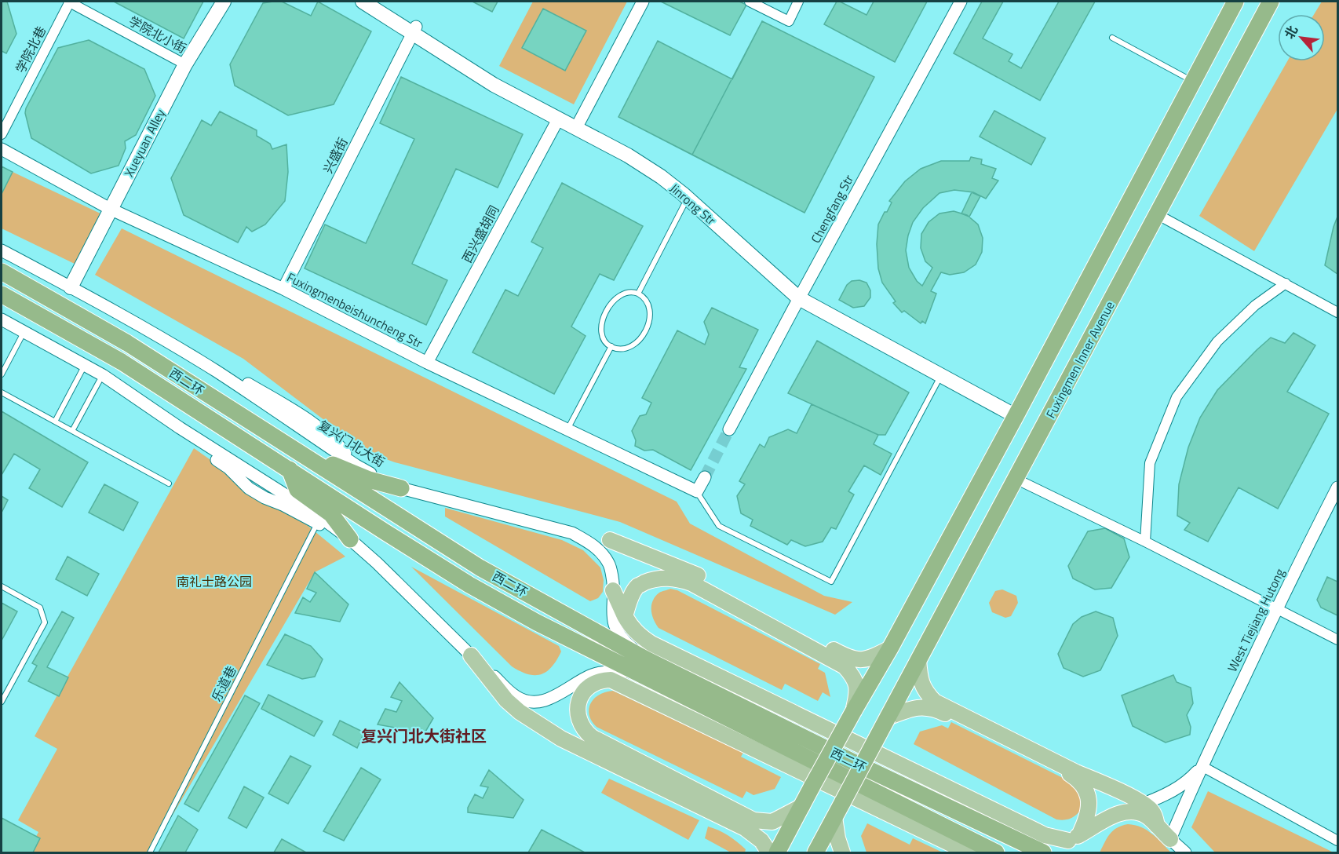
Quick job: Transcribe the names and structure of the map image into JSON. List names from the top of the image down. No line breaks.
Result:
{"streets":{"highway":["Fuxingmen Inner Avenue","西二环"],"main road":["Xueyuan Alley","Jinrong Str"],"street":["学院北小街","学院北巷","兴盛街","Chengfang Str","西兴盛胡同","Fuxingmenbeishuncheng Str","复兴门北大街","West Tiejiang Hutong"],"lane":["乐道巷"]},"crossings":[["学院北小街","学院北巷"],["学院北小街","Xueyuan Alley"],["Xueyuan Alley","Fuxingmenbeishuncheng Str"],["Xueyuan Alley","复兴门北大街"],["兴盛街","Jinrong Str"],["兴盛街","Fuxingmenbeishuncheng Str"],["Jinrong Str","Chengfang Str"],["Jinrong Str","西兴盛胡同"],["西兴盛胡同","Fuxingmenbeishuncheng Str"],["西二环","复兴门北大街"]],"districts":["复兴门北大街社区"],"parks":["南礼士路公园"],"north":"top left"}
